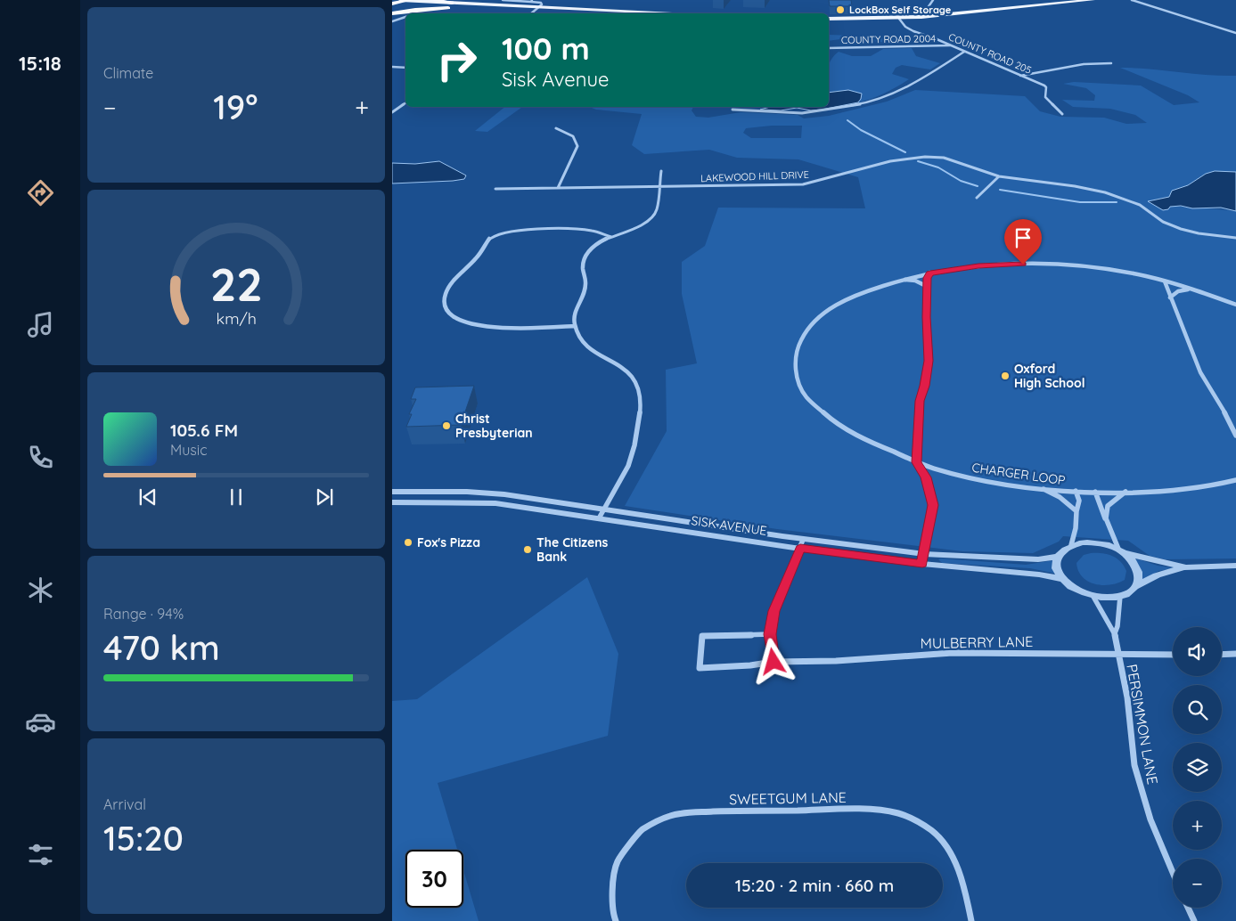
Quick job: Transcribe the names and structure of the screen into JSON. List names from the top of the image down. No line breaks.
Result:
{"streets":{"street":["COUNTY ROAD 2004","COUNTY ROAD 205","LAKEWOOD HILL DRIVE","CHARGER LOOP","SISK AVENUE","MULBERRY LANE","PERSIMMON LANE","SWEETGUM LANE"]},"crossings":[["COUNTY ROAD 2004","COUNTY ROAD 205"],["SISK AVENUE","PERSIMMON LANE"],["MULBERRY LANE","PERSIMMON LANE"]],"places":["LockBox Self Storage","Oxford High School","Christ Presbyterian","Fox's Pizza","The Citizens Bank"],"page":{"tabs":"15:18","tile":["Climate",["Range · 94%","470 km"],["Arrival","15:20"]],"turn":["100 m","Sisk Avenue"],"heat":["−","19°","+"],"song":["105.6 FM","Music"],"map_buttons":["+","−"],"limit":"30","trip":"15:20 · 2 min · 660 m","gauge":["22","km/h"]}}
